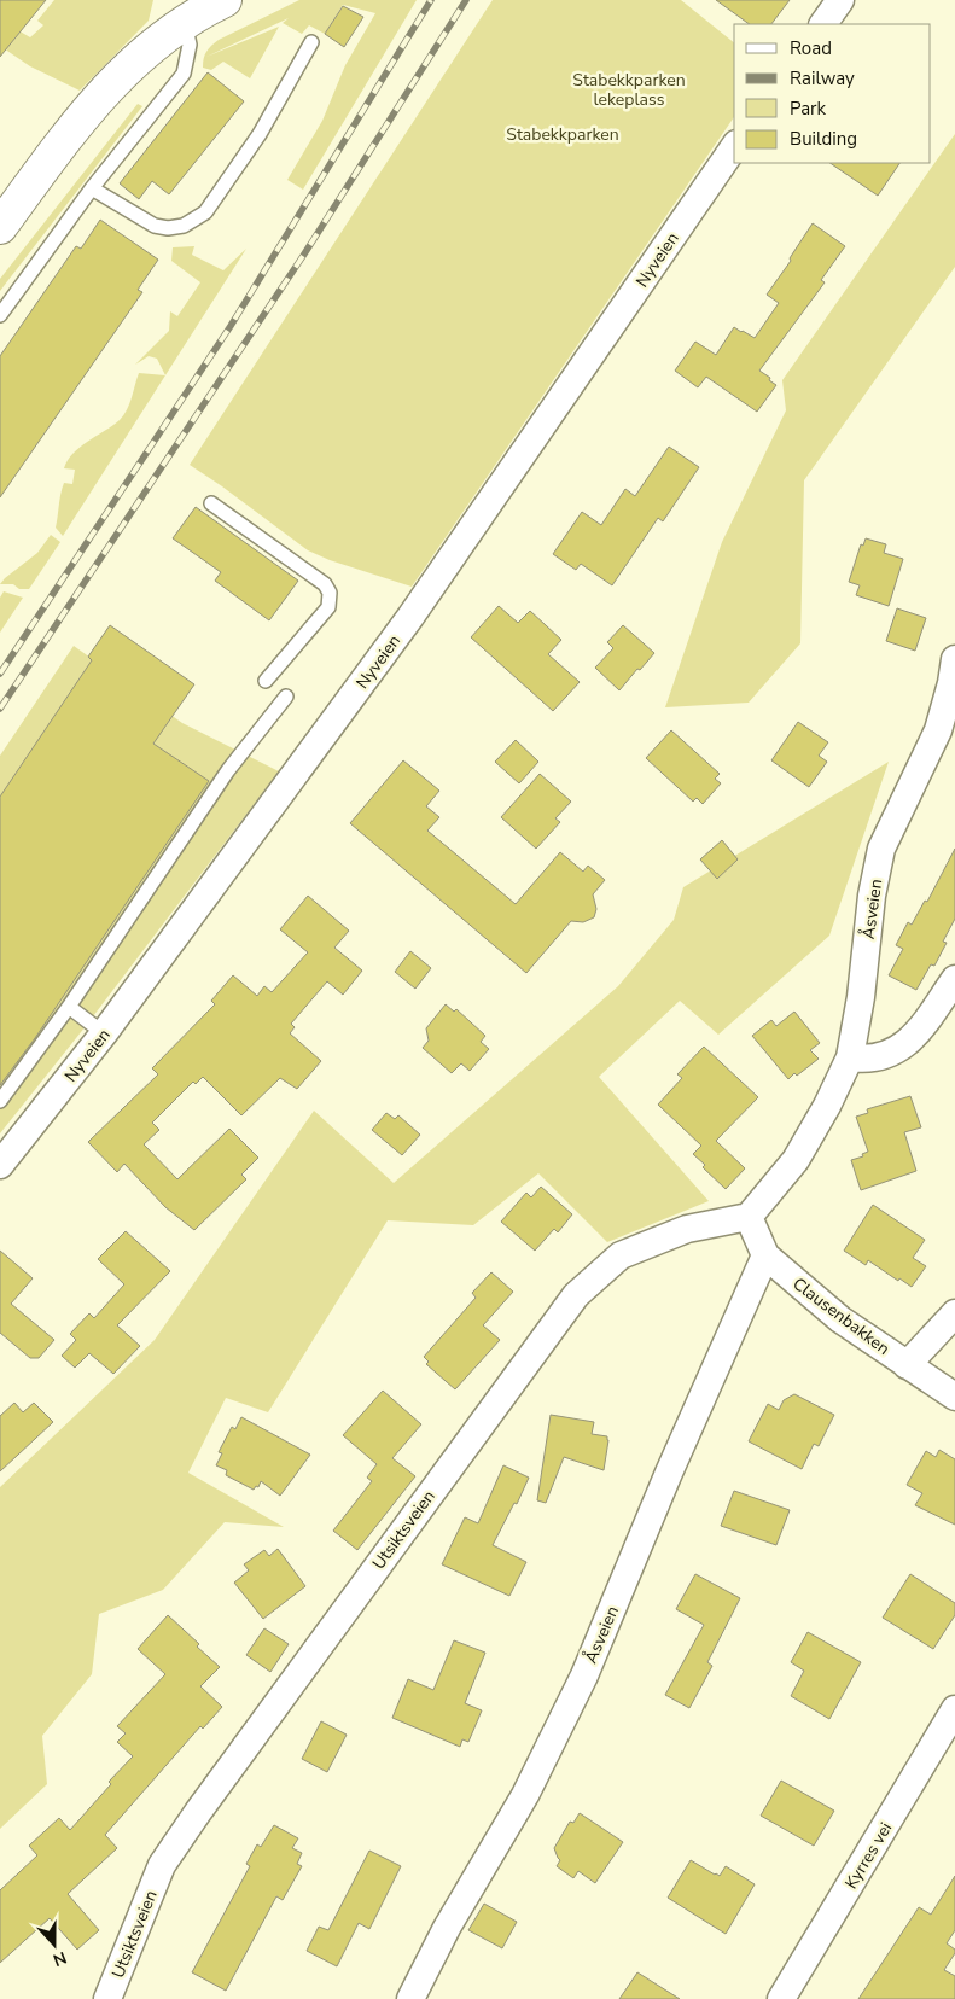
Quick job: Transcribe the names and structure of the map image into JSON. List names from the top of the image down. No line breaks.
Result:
{"streets":{"street":["Nyveien","Åsveien","Clausenbakken","Utsiktsveien","Kyrres vei"]},"crossings":[["Åsveien","Clausenbakken"],["Åsveien","Utsiktsveien"],["Clausenbakken","Utsiktsveien"]],"parks":["Stabekkparken lekeplass","Stabekkparken"],"legend":["Road","Railway","Park","Building"],"north":"bottom"}
